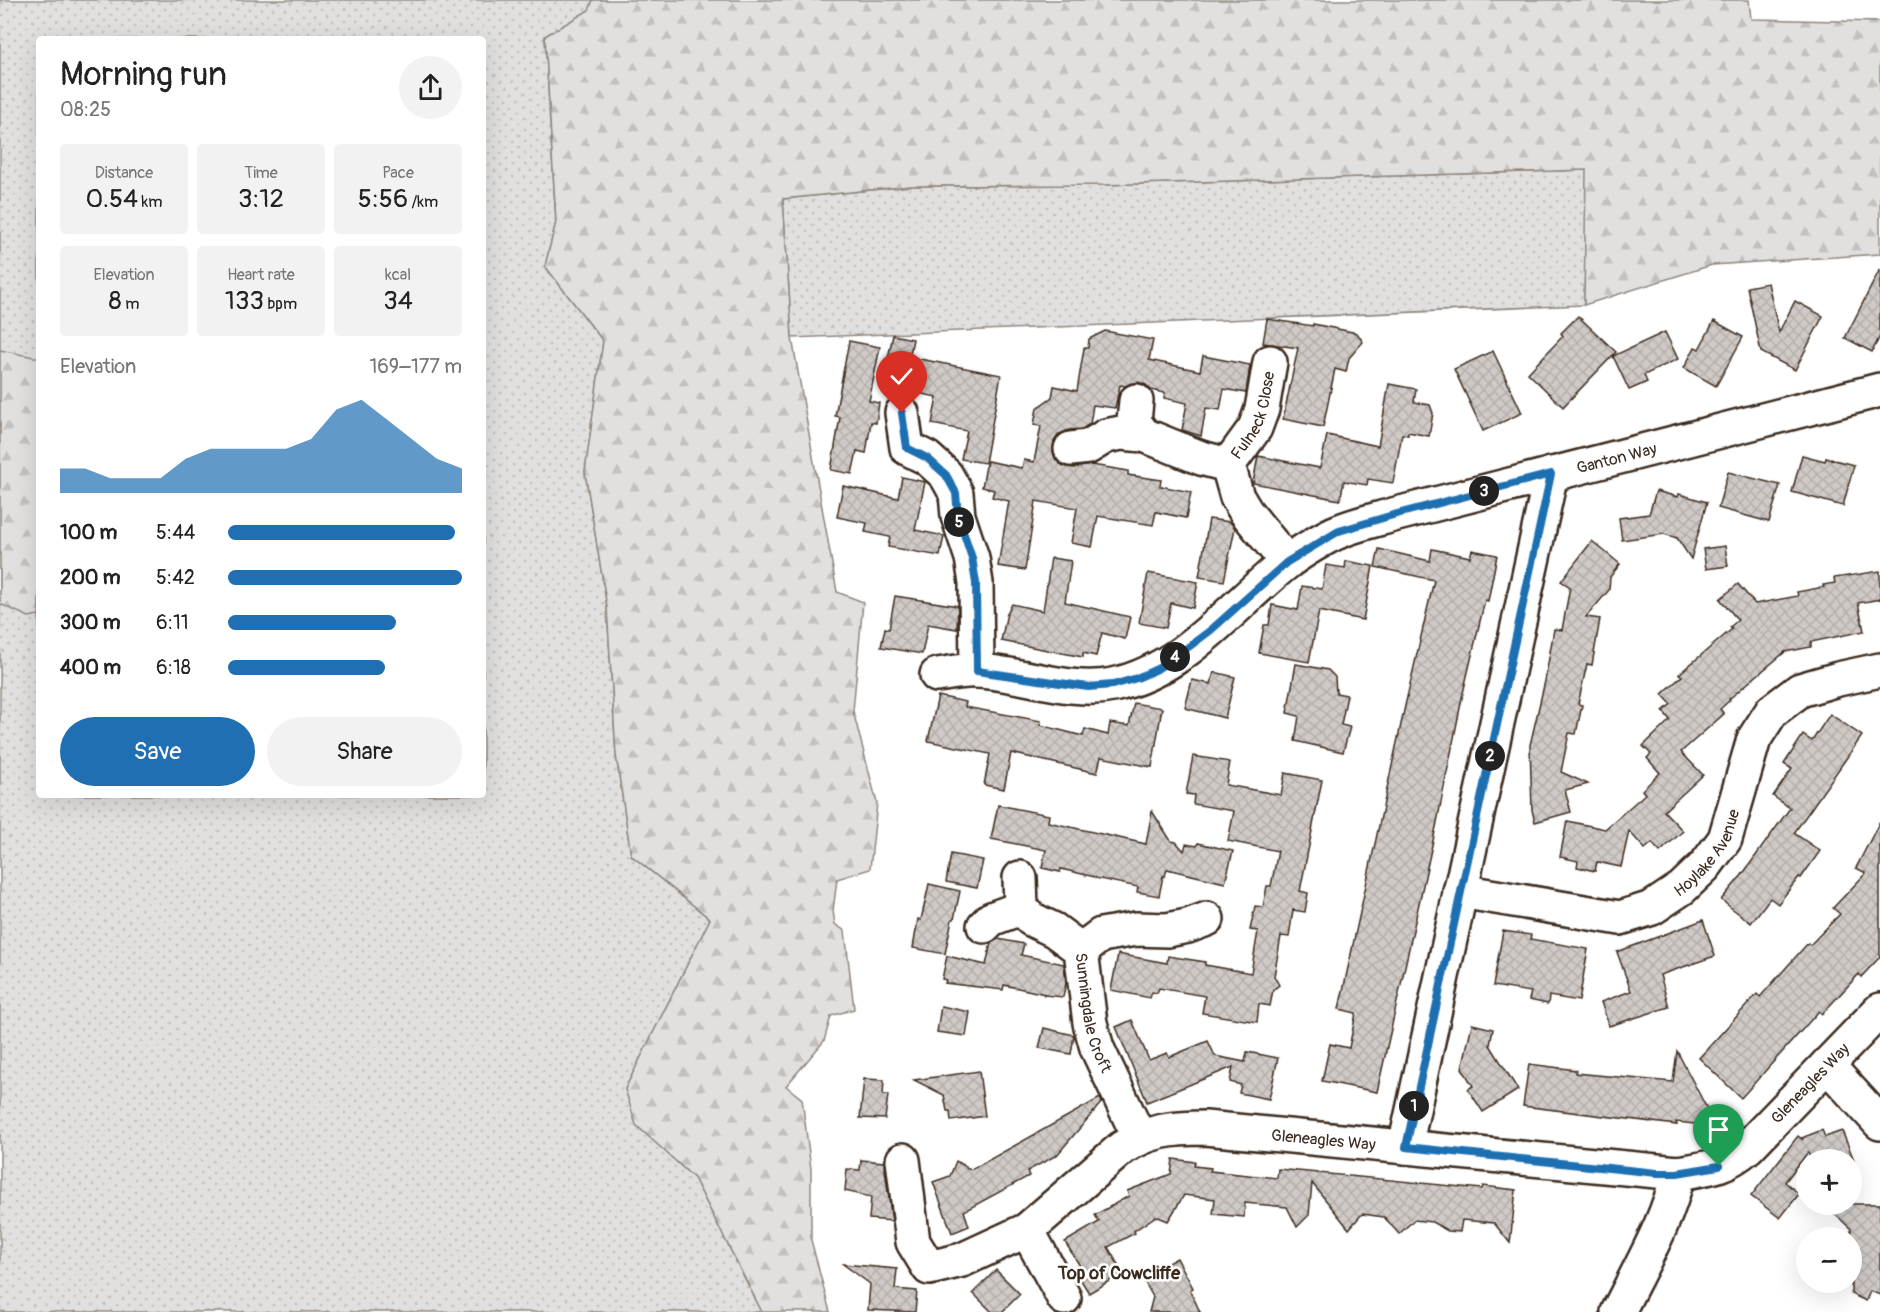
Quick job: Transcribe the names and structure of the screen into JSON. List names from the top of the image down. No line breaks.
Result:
{"streets":{"street":["Fulneck Close","Ganton Way","Hoylake Avenue","Sunningdale Croft","Gleneagles Way"]},"crossings":[["Fulneck Close","Ganton Way"],["Sunningdale Croft","Gleneagles Way"]],"districts":["Top of Cowcliffe"],"page":{"heading":["Morning run","08:25"],"stats":[["Distance","0.54 km"],["Time","3:12"],["Pace","5:56 /km"],["Elevation","8 m"],["Heart rate","133 bpm"],["kcal","34"]],"chart":["Elevation","169–177 m"],"pins":["3","5","4","2","1"],"list":[{"name":"100 m","note":"5:44"},{"name":"200 m","note":"5:42"},{"name":"300 m","note":"6:11"},{"name":"400 m","note":"6:18"}],"buttons":["Save","Share"],"map_buttons":["+","−"]}}
